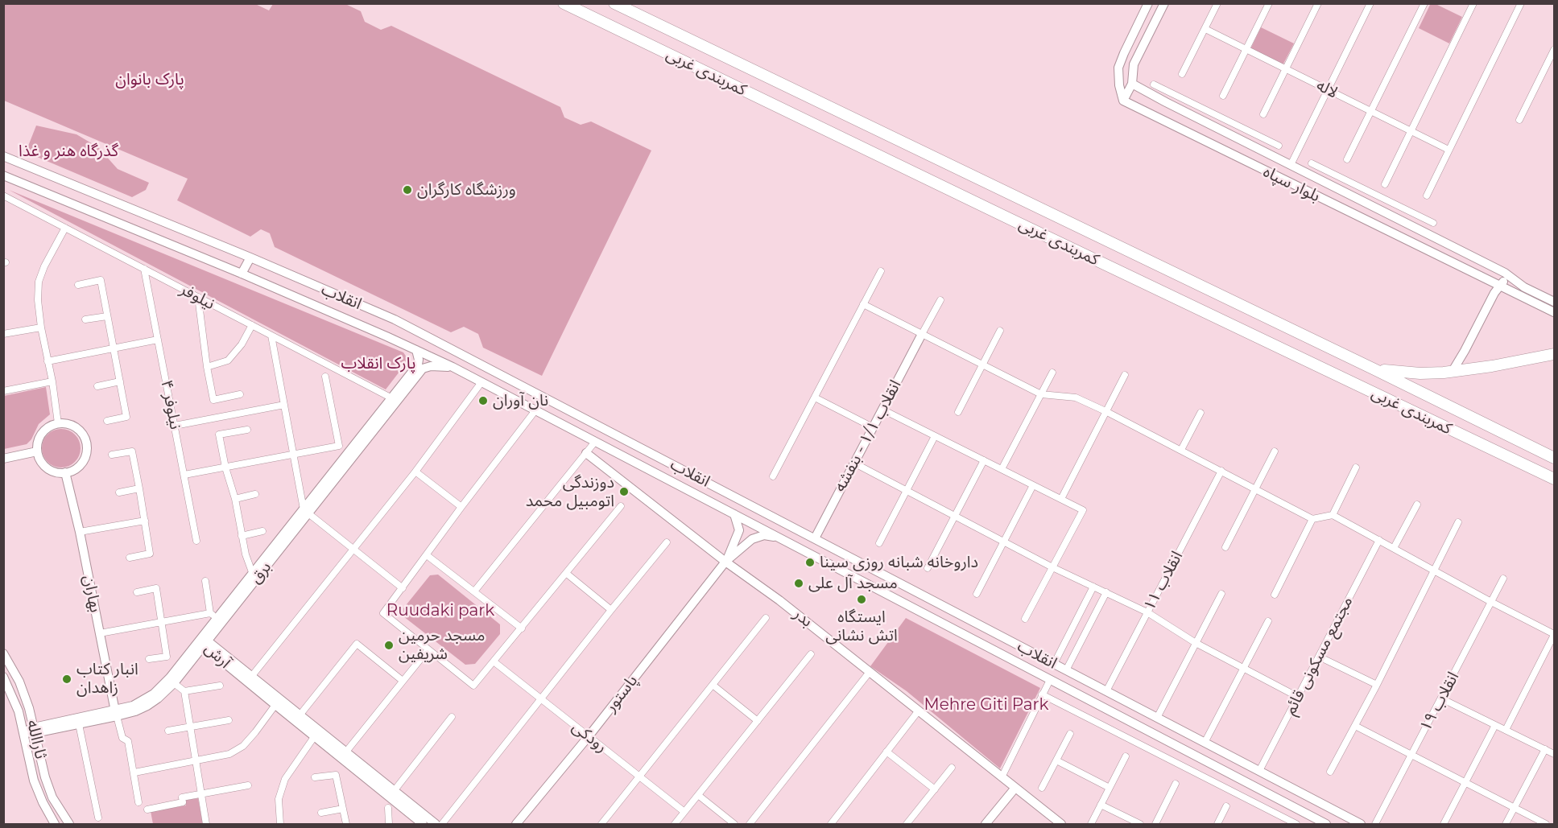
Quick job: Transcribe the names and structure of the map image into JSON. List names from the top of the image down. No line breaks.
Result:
{"streets":{"highway":["کمربندی غربی"],"main road":["بلوار سپاه","انقلاب","انقلاب ۱/۱ - بنفشه","برق","بهاران","بدر","آرش","پاستور","ثاراالله"],"street":["لاله","نیلوفر","نیلوفر ۴","انقلاب ۱۱","مجتمع مسکونی قائم","انقلاب ۱۹","رودکی"]},"crossings":[["نیلوفر","نیلوفر ۴"],["نیلوفر","برق"],["انقلاب","انقلاب ۱/۱ - بنفشه"],["انقلاب","برق"],["انقلاب","انقلاب ۱۱"],["انقلاب","مجتمع مسکونی قائم"],["برق","بهاران"],["برق","آرش"],["برق","ثاراالله"],["بدر","پاستور"],["پاستور","رودکی"]],"parks":["پارک بانوان","گذرگاه هنر و غذا","پارک انقلاب","Ruudaki park","Mehre Giti Park"],"places":["ورزشگاه کارگران","نان آوران","دوزندگی اتومبیل محمد","داروخانه شبانه روزی سینا","مسجد آل علی","ایستگاه اتش نشانی","مسجد حرمین شریفین","انبار کتاب زاهدان"]}
